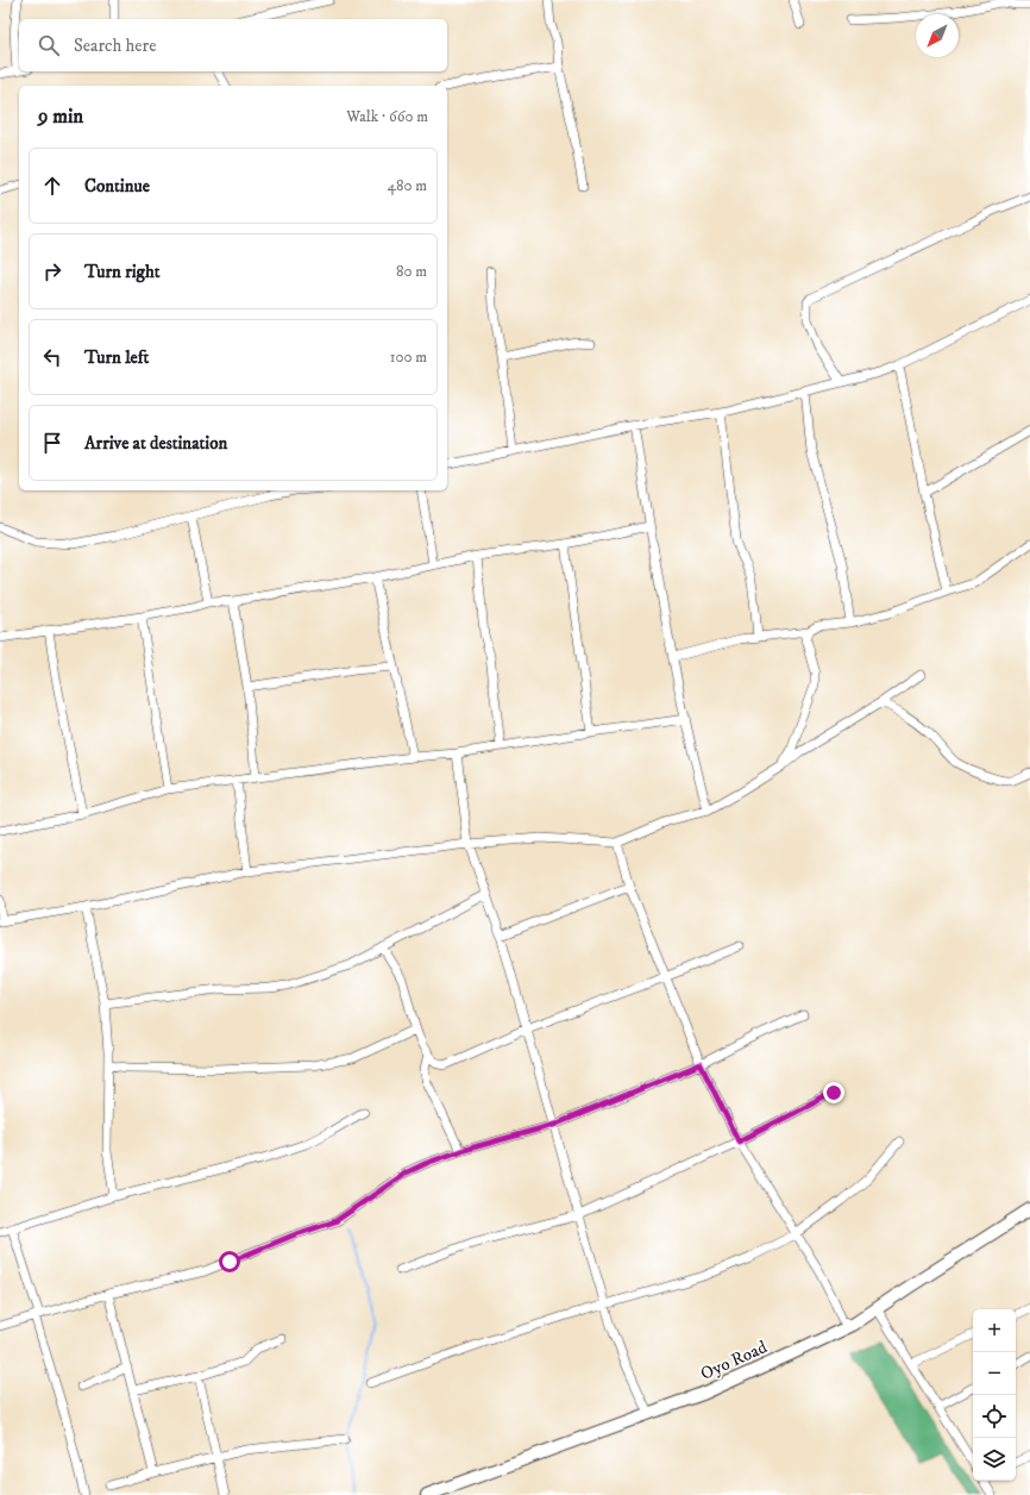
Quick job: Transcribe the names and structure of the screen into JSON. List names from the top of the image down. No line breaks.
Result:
{"streets":{"highway":["Oyo Road"]},"north":"bottom left","page":{"search":"Search here","heading":["9 min","Walk · 660 m"],"list":[["Continue","480 m"],["Turn right","80 m"],["Turn left","100 m"],"Arrive at destination"],"map_buttons":["+","−"]}}
